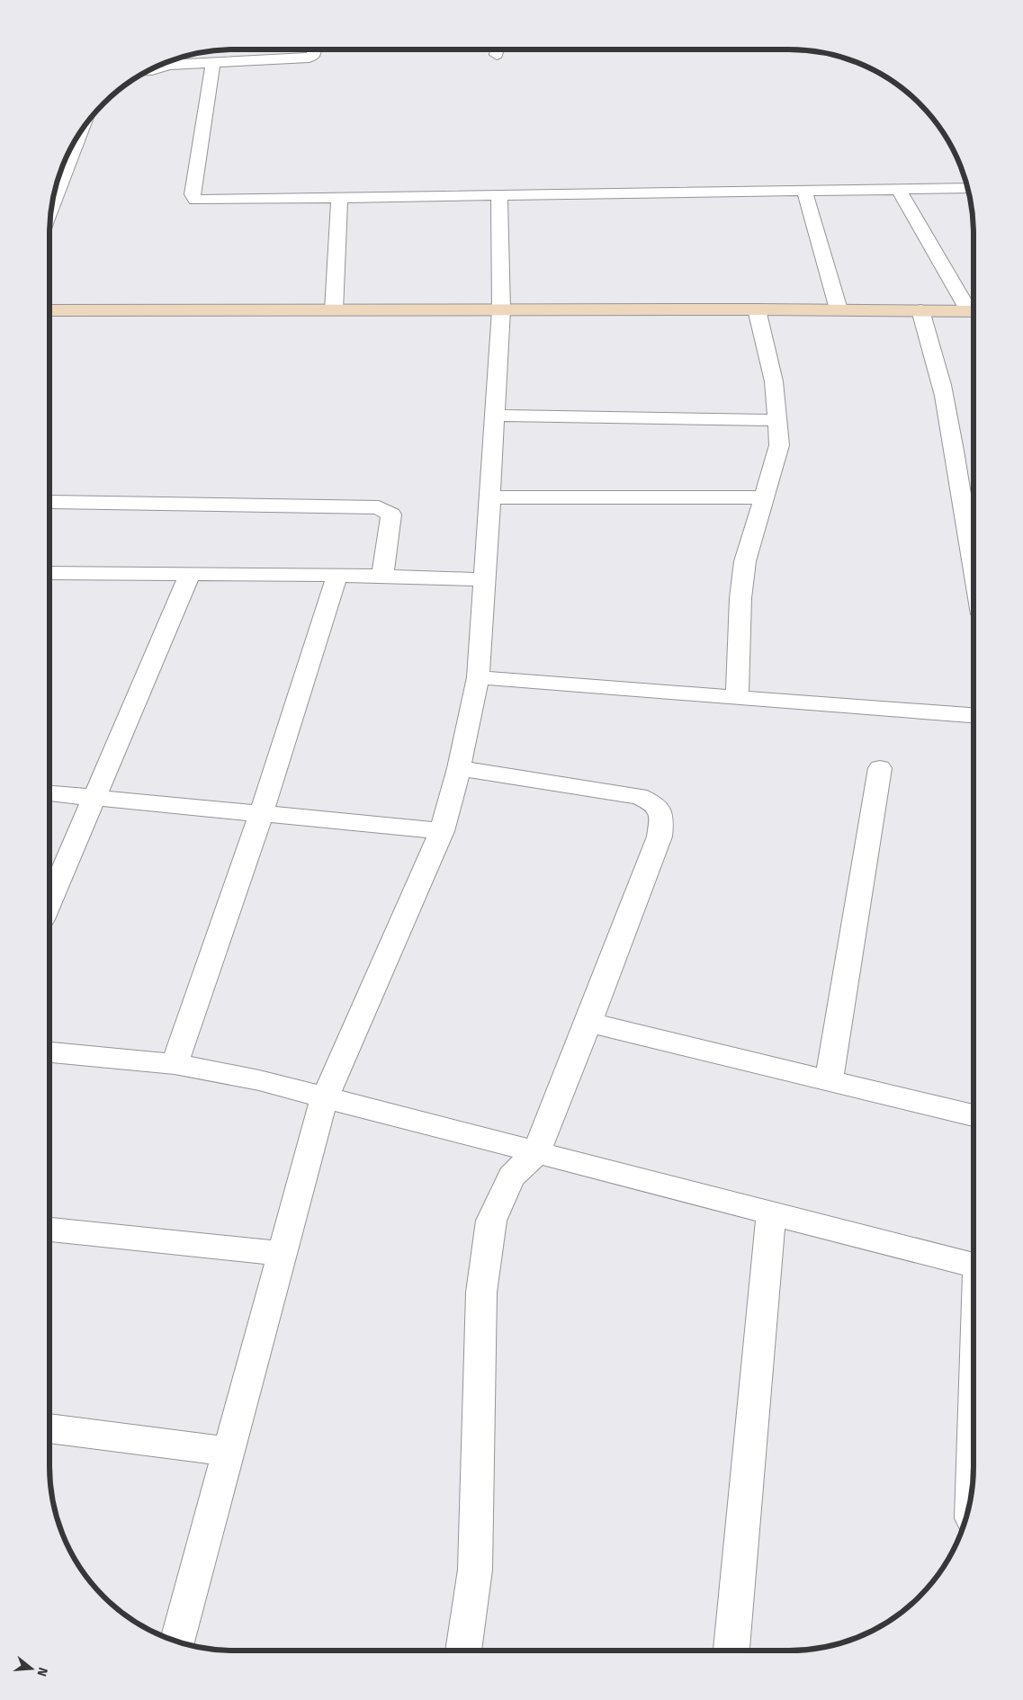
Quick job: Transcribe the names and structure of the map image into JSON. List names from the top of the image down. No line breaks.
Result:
{"north":"right"}
